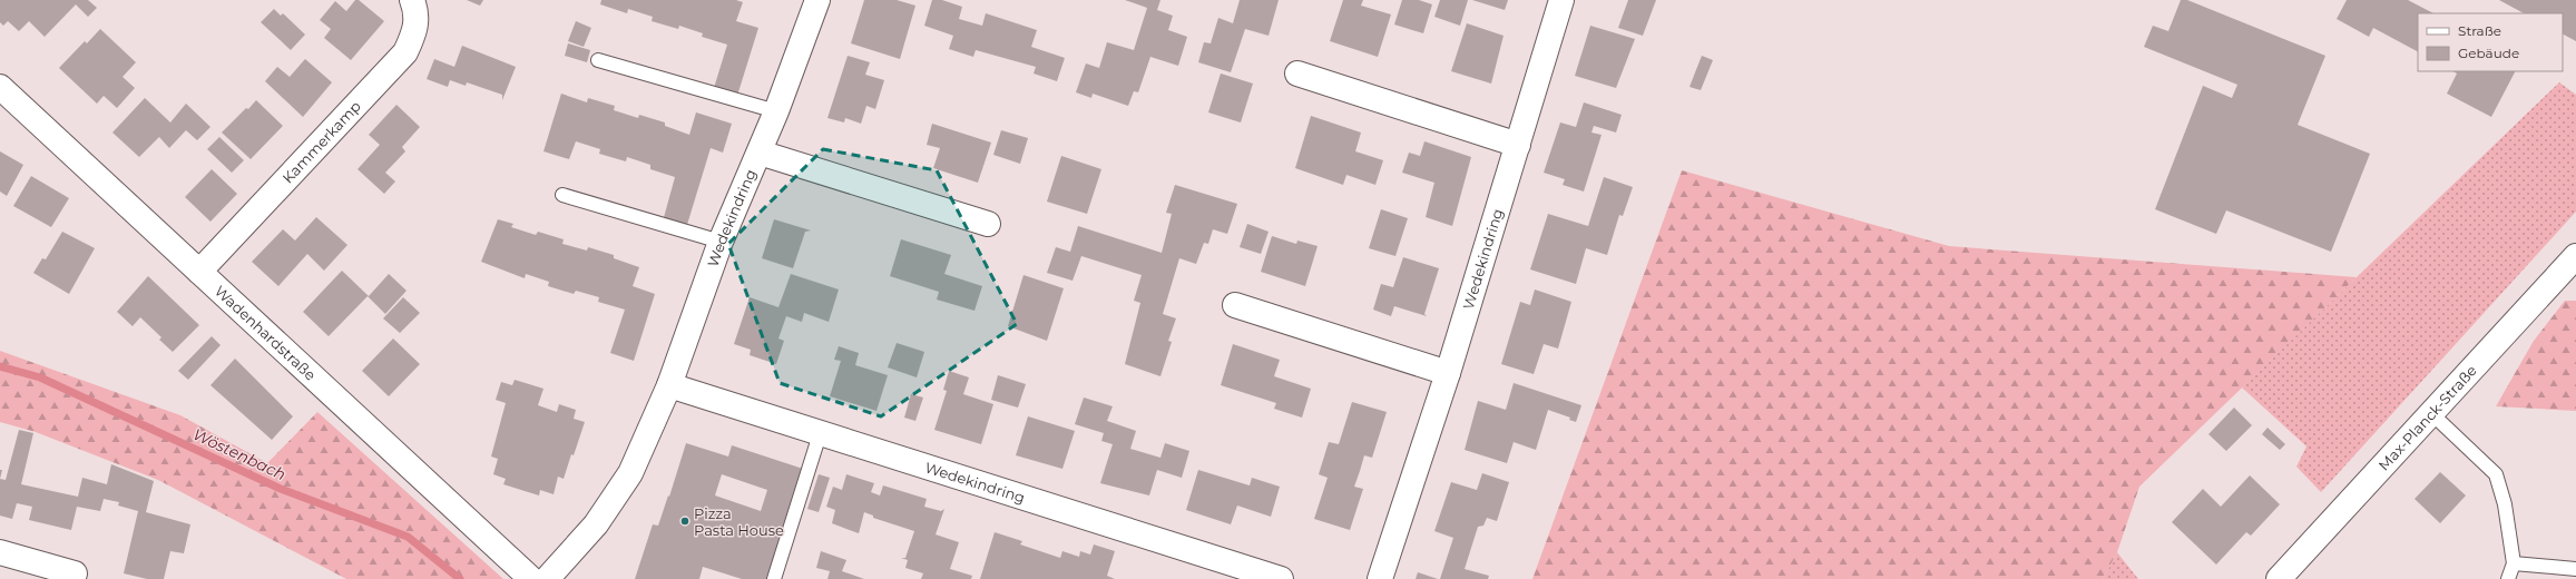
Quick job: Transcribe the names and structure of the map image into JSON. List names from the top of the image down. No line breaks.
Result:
{"streets":{"street":["Kammerkamp","Wedekindring","Wadenhardstraße","Max-Planck-Straße"]},"crossings":[["Kammerkamp","Wadenhardstraße"]],"water":["Wöstenbach"],"places":["Pizza Pasta House"],"legend":["Straße","Gebäude"]}
